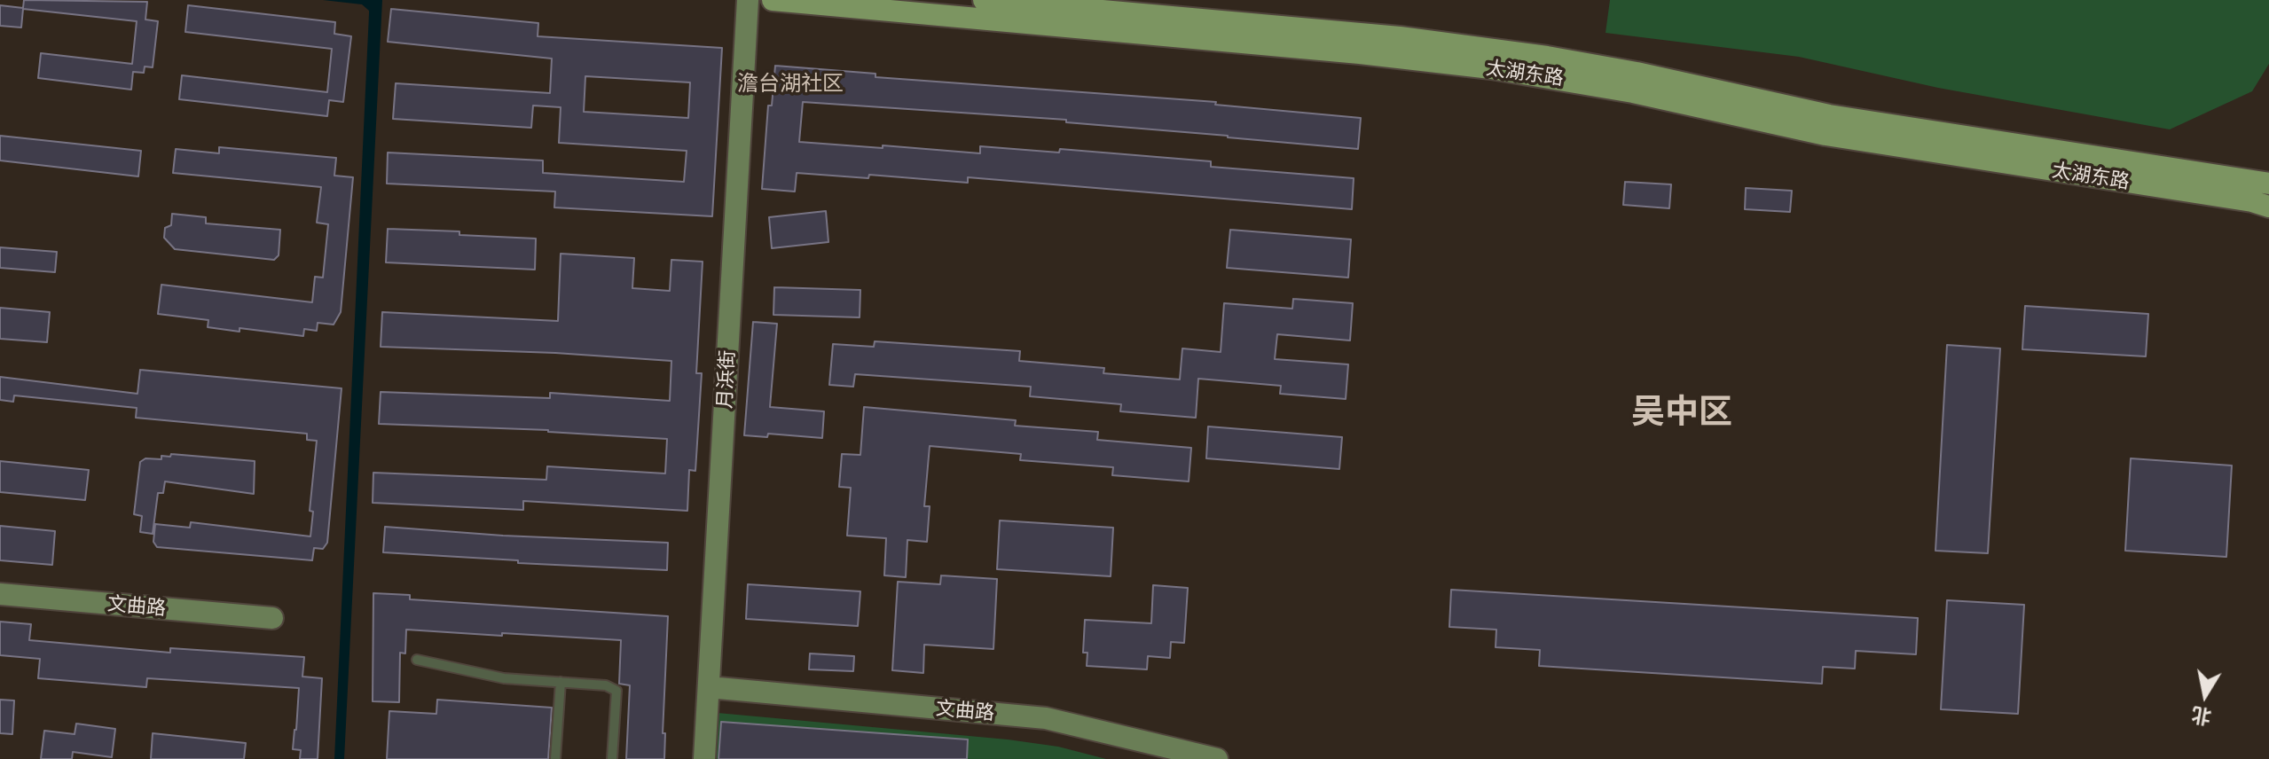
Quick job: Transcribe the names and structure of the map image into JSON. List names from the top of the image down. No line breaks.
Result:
{"streets":{"main road":["太湖东路"],"street":["月浜街","文曲路"]},"crossings":[["月浜街","文曲路"]],"districts":["澹台湖社区","吴中区"],"north":"bottom"}
